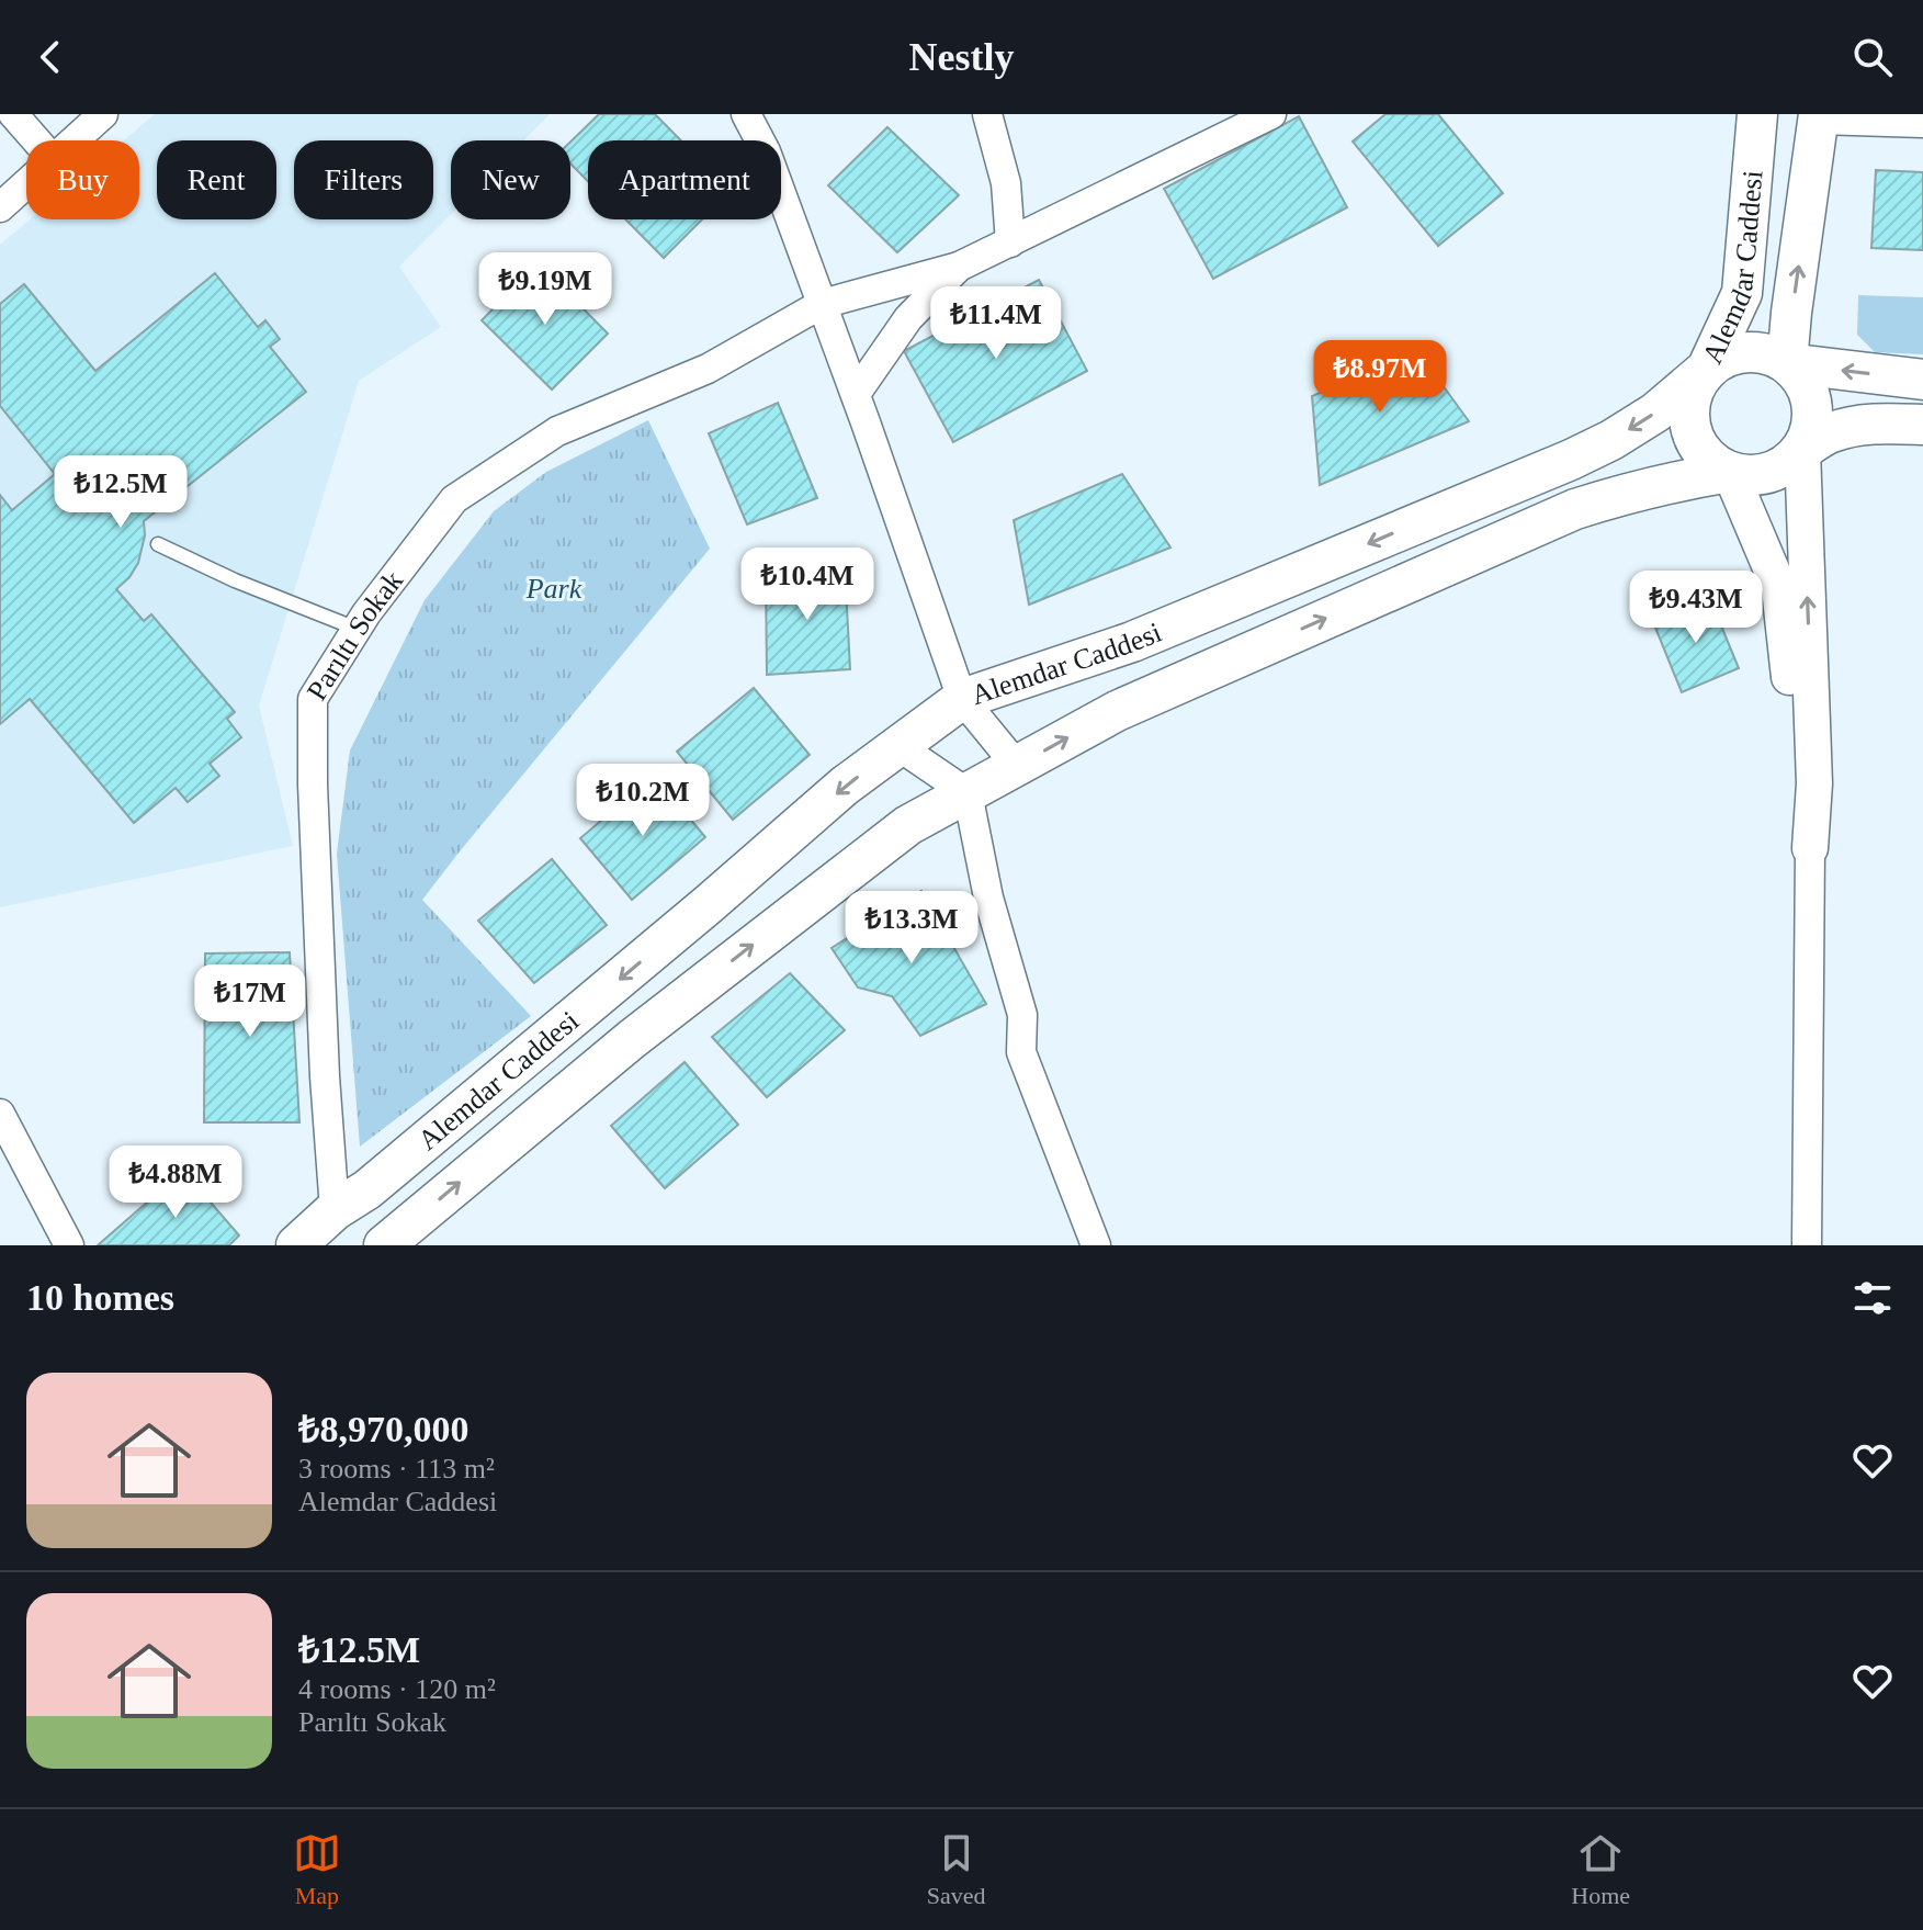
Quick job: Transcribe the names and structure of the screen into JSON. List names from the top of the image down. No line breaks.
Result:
{"streets":{"main road":["Alemdar Caddesi"],"street":["Parıltı Sokak"]},"crossings":[["Alemdar Caddesi","Parıltı Sokak"]],"parks":["Park"],"page":{"header":"Nestly","chip":["Buy","Rent","Filters","New","Apartment"],"price":["₺9.19M","₺11.4M","₺8.97M","₺12.5M","₺10.4M","₺9.43M","₺10.2M","₺13.3M","₺17M","₺4.88M"],"heading":"10 homes","list":[{"name":"₺8,970,000","note":"3 rooms · 113 m² · Alemdar Caddesi"},{"name":"₺12.5M","note":"4 rooms · 120 m² · Parıltı Sokak"}],"tabs":["Map","Saved","Home"]}}
